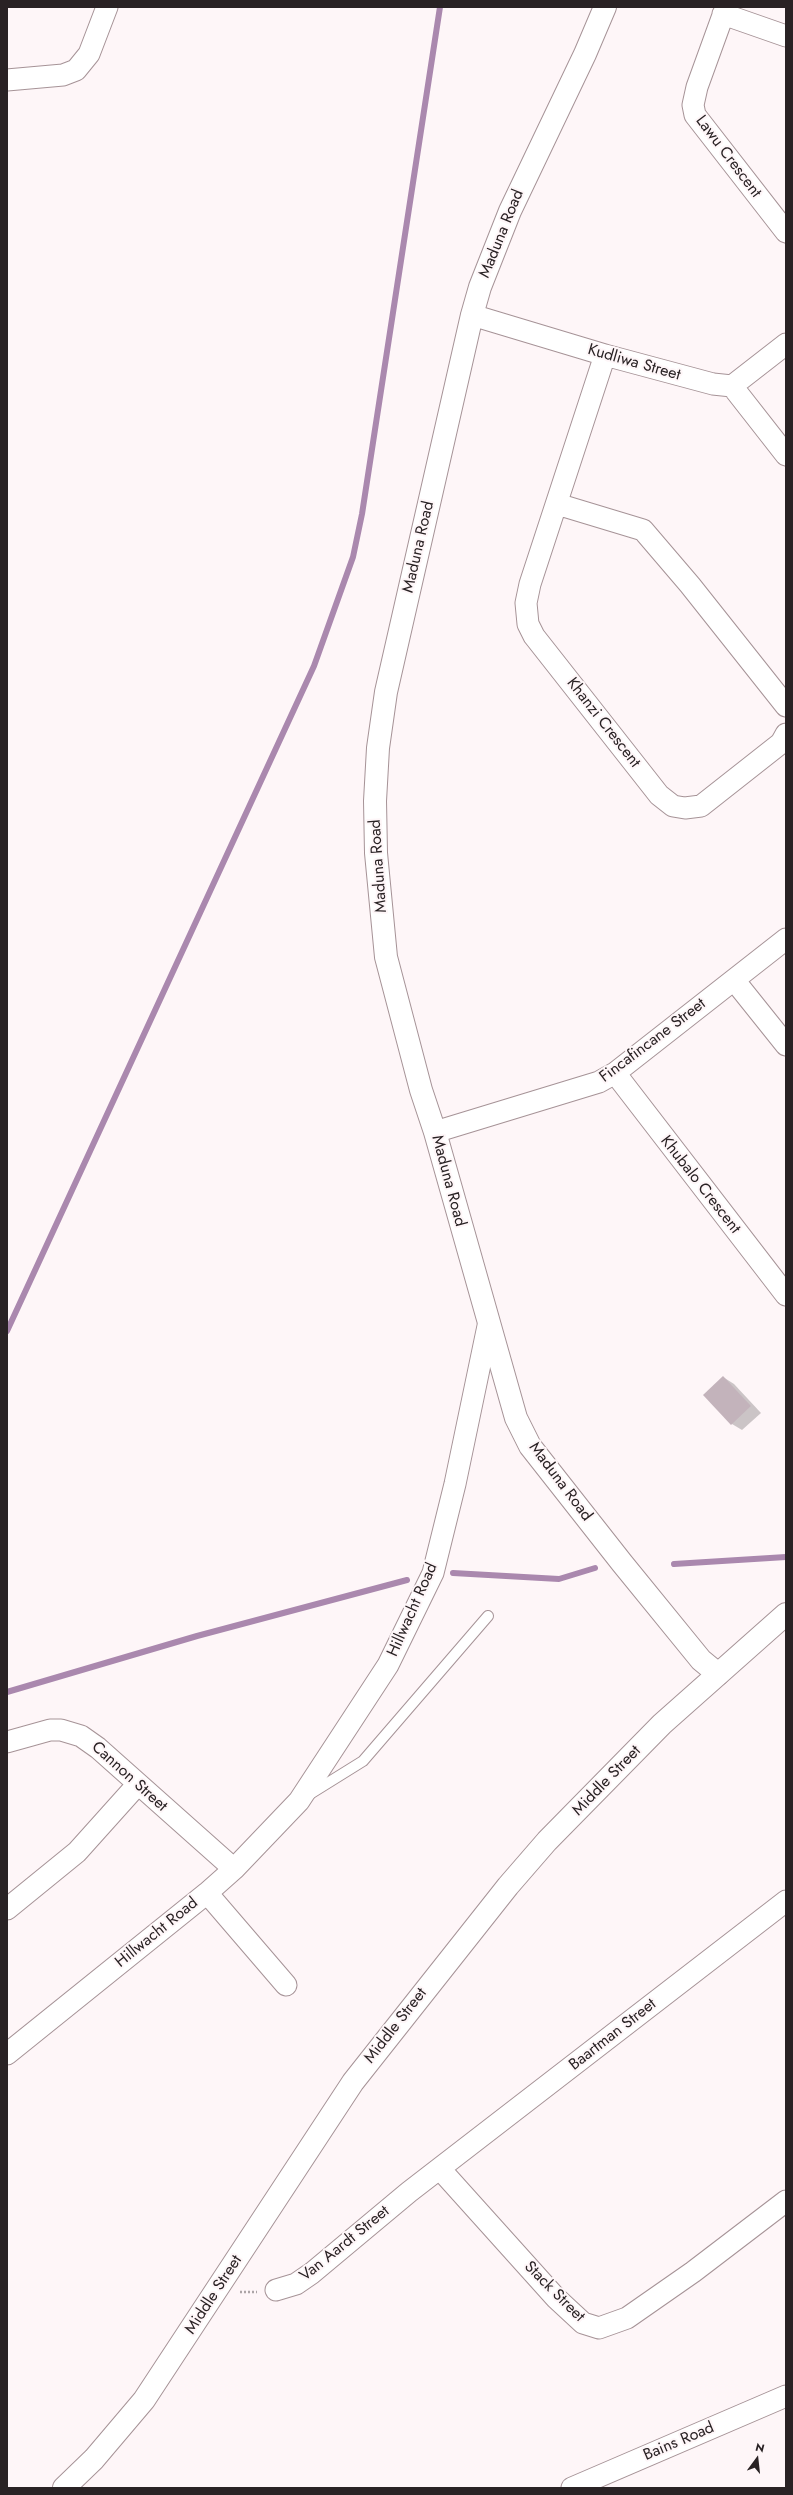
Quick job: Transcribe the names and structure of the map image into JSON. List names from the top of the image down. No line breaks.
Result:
{"streets":{"street":["Lawu Crescent","Maduna Road","Kudliwa Street","Khanzi Crescent","Fincafincane Street","Khubalo Crescent","Hillwacht Road","Cannon Street","Middle Street","Baartman Street","Van Aardt Street","Stack Street","Bains Road"]},"crossings":[["Maduna Road","Kudliwa Street"],["Maduna Road","Fincafincane Street"],["Maduna Road","Hillwacht Road"],["Maduna Road","Middle Street"],["Kudliwa Street","Khanzi Crescent"],["Fincafincane Street","Khubalo Crescent"],["Hillwacht Road","Cannon Street"],["Baartman Street","Van Aardt Street"],["Baartman Street","Stack Street"],["Van Aardt Street","Stack Street"]],"north":"top"}
